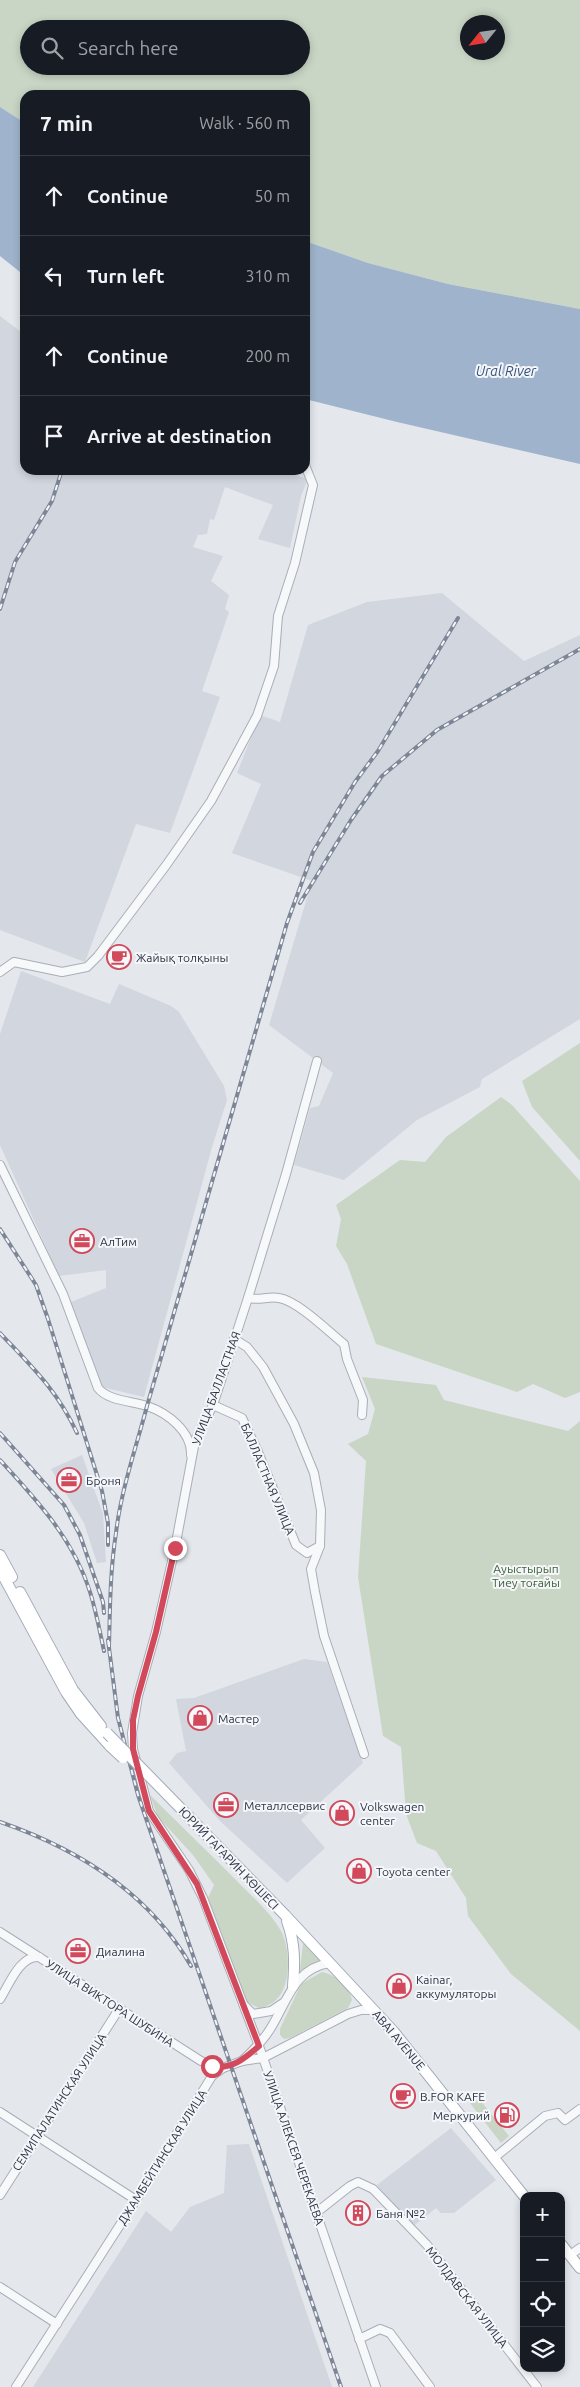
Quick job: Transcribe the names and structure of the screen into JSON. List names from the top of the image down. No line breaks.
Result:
{"streets":{"main road":["ЮРИЙ ГАГАРИН КӨШЕСІ","ABAI AVENUE"],"street":["УЛИЦА БАЛЛАСТНАЯ","БАЛЛАСТНАЯ УЛИЦА","УЛИЦА ВИКТОРА ШУБИНА","СЕМИПАЛАТИНСКАЯ УЛИЦА","УЛИЦА АЛЕКСЕЯ ЧЕРЕКАЕВА","ДЖАМБЕЙТИНСКАЯ УЛИЦА","МОЛДАВСКАЯ УЛИЦА"]},"crossings":[["УЛИЦА БАЛЛАСТНАЯ","БАЛЛАСТНАЯ УЛИЦА"],["УЛИЦА БАЛЛАСТНАЯ","УЛИЦА АЛЕКСЕЯ ЧЕРЕКАЕВА"],["ЮРИЙ ГАГАРИН КӨШЕСІ","ABAI AVENUE"],["УЛИЦА ВИКТОРА ШУБИНА","СЕМИПАЛАТИНСКАЯ УЛИЦА"],["УЛИЦА ВИКТОРА ШУБИНА","ДЖАМБЕЙТИНСКАЯ УЛИЦА"],["ABAI AVENUE","ДЖАМБЕЙТИНСКАЯ УЛИЦА"],["УЛИЦА АЛЕКСЕЯ ЧЕРЕКАЕВА","ДЖАМБЕЙТИНСКАЯ УЛИЦА"],["УЛИЦА АЛЕКСЕЯ ЧЕРЕКАЕВА","МОЛДАВСКАЯ УЛИЦА"]],"water":["Ural River"],"parks":["Ауыстырып Тиеу тоғайы"],"places":{"cafe":["Жайық толқыны","B.FOR KAFE"],"office":["АлТим","Броня","Металлсервис","Диалина"],"shop":["Мастер","Volkswagen center","Toyota center","Kainar, аккумуляторы"],"fuel station":["Меркурий"],"building":["Баня №2"]},"north":"bottom left","page":{"search":"Search here","heading":["7 min","Walk · 560 m"],"list":[["Continue","50 m"],["Turn left","310 m"],["Continue","200 m"],"Arrive at destination"],"map_buttons":["+","−"]}}
